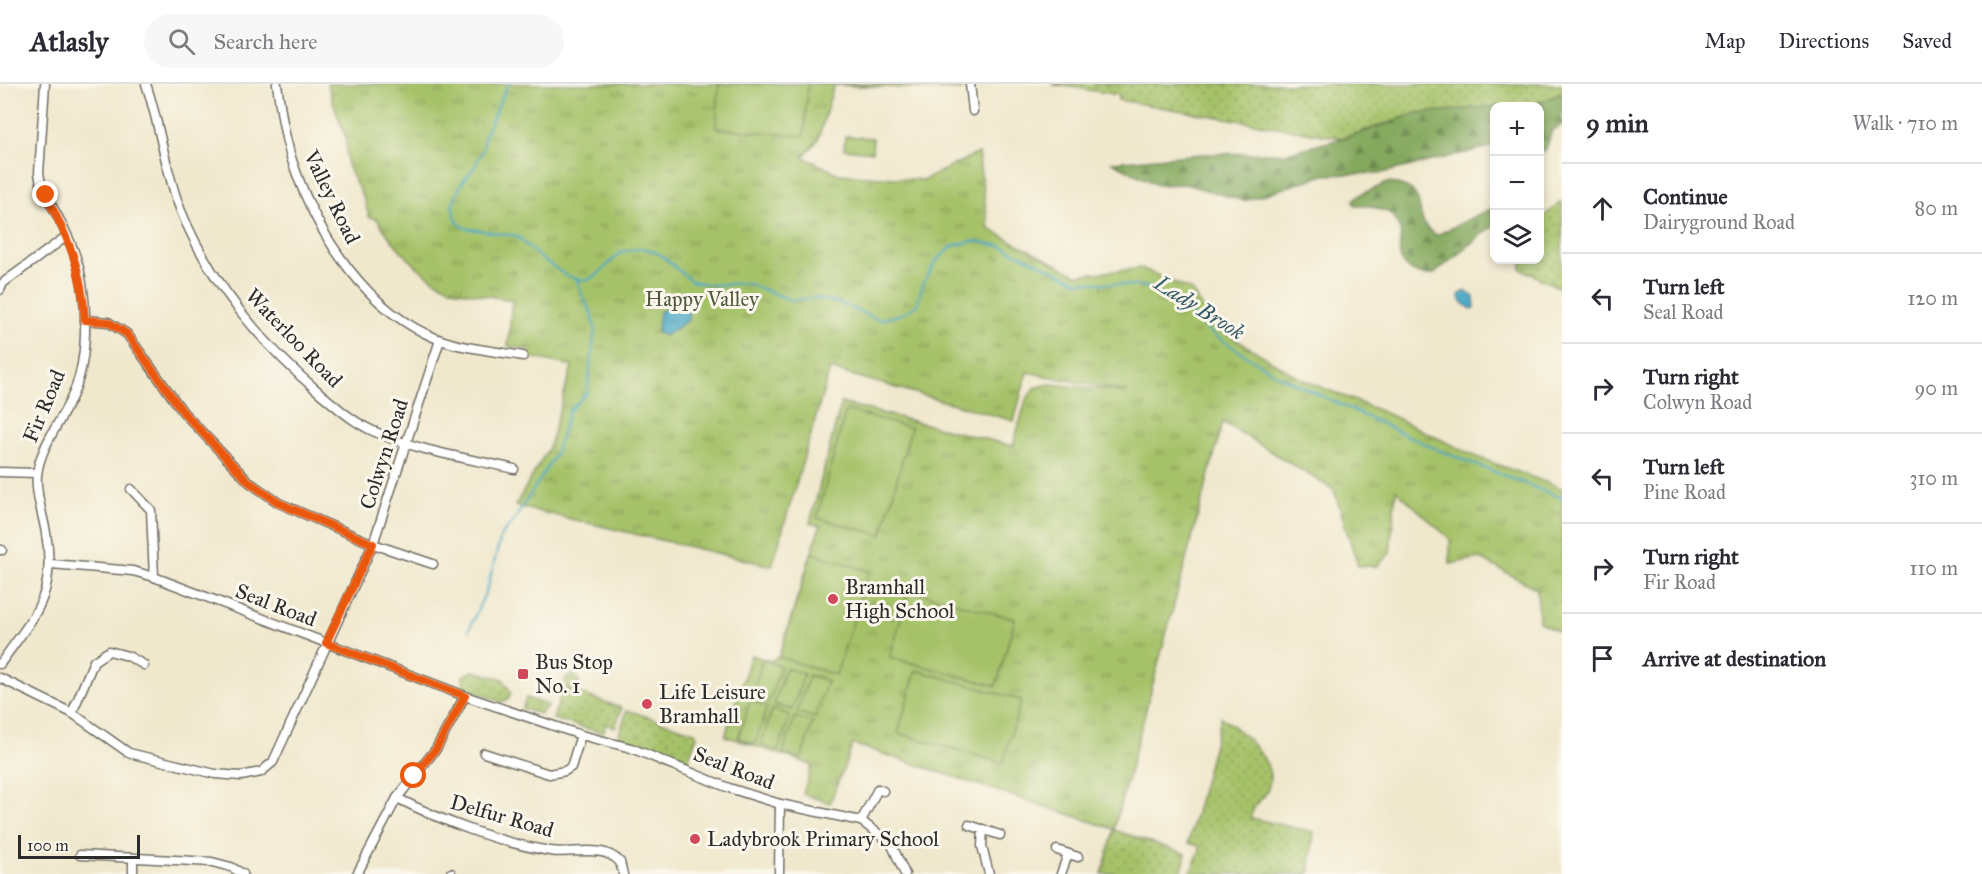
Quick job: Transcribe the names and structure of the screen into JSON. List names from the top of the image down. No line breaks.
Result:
{"streets":{"street":["Valley Road","Waterloo Road","Fir Road","Colwyn Road","Seal Road","Delfur Road"]},"crossings":[["Valley Road","Colwyn Road"],["Waterloo Road","Colwyn Road"],["Fir Road","Seal Road"],["Colwyn Road","Seal Road"]],"water":["Lady Brook"],"parks":["Happy Valley"],"places":{"other":["Bramhall High School","Life Leisure Bramhall","Ladybrook Primary School"],"transit":["Bus Stop No. 1"]},"scale_bar":"100 m","page":{"header":"Atlasly","search":"Search here","nav":["Map","Directions","Saved"],"heading":["9 min","Walk · 710 m"],"map_buttons":["+","−"],"list":[["Continue","Dairyground Road","80 m"],["Turn left","Seal Road","120 m"],["Turn right","Colwyn Road","90 m"],["Turn left","Pine Road","310 m"],["Turn right","Fir Road","110 m"],"Arrive at destination"],"scale":"100 m"}}
